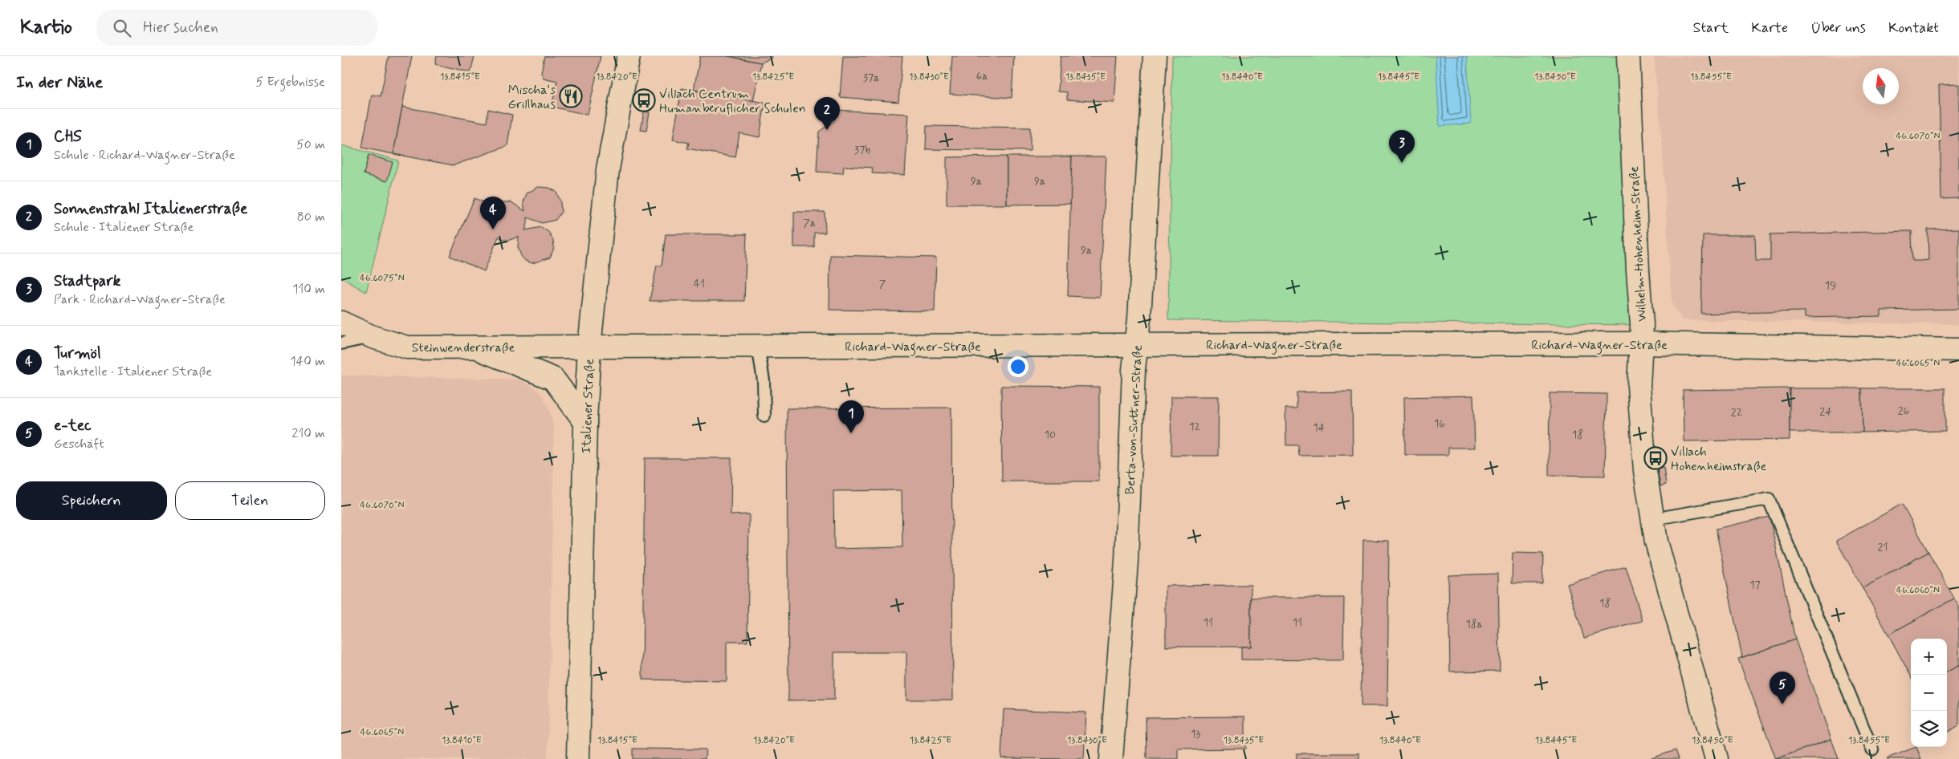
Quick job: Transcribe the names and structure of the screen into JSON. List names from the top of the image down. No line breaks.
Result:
{"streets":{"street":["Wilhelm-Hohenheim-Straße","Richard-Wagner-Straße","Steinwenderstraße","Italiener Straße","Berta-von-Suttner-Straße"]},"crossings":[["Wilhelm-Hohenheim-Straße","Richard-Wagner-Straße"],["Richard-Wagner-Straße","Steinwenderstraße"],["Richard-Wagner-Straße","Italiener Straße"],["Richard-Wagner-Straße","Berta-von-Suttner-Straße"],["Steinwenderstraße","Italiener Straße"]],"places":{"restaurant":["Mischa's Grillhaus"],"bus stop":["Villach Centrum Humanberuflicher Schulen","Villach Hohenheimstraße"]},"house_numbers":["6a","37a","37b","9a","9a","7a","9a","41","7","19","26","24","22","16","12","14","10","18","21","17","18","11","11","18a","13"],"north":"top","page":{"header":"Kartio","search":"Hier suchen","nav":["Start","Karte","Über uns","Kontakt"],"heading":["In der Nähe","5 Ergebnisse"],"pins":["2","3","4","1","5"],"list":[{"mark":"1","name":"CHS","note":"Schule · Richard-Wagner-Straße","value":"50 m"},{"mark":"2","name":"Sonnenstrahl Italienerstraße","note":"Schule · Italiener Straße","value":"80 m"},{"mark":"3","name":"Stadtpark","note":"Park · Richard-Wagner-Straße","value":"110 m"},{"mark":"4","name":"Turmöl","note":"Tankstelle · Italiener Straße","value":"140 m"},{"mark":"5","name":"e-tec","note":"Geschäft","value":"210 m"}],"buttons":["Speichern","Teilen"],"map_buttons":["+","−"]},"coordinates":["13.8415°E","13.8420°E","13.8425°E","13.8430°E","13.8435°E","13.8440°E","13.8445°E","13.8450°E","13.8455°E","46.6070°N","46.6075°N","46.6065°N","46.6060°N","13.8410°E"]}
